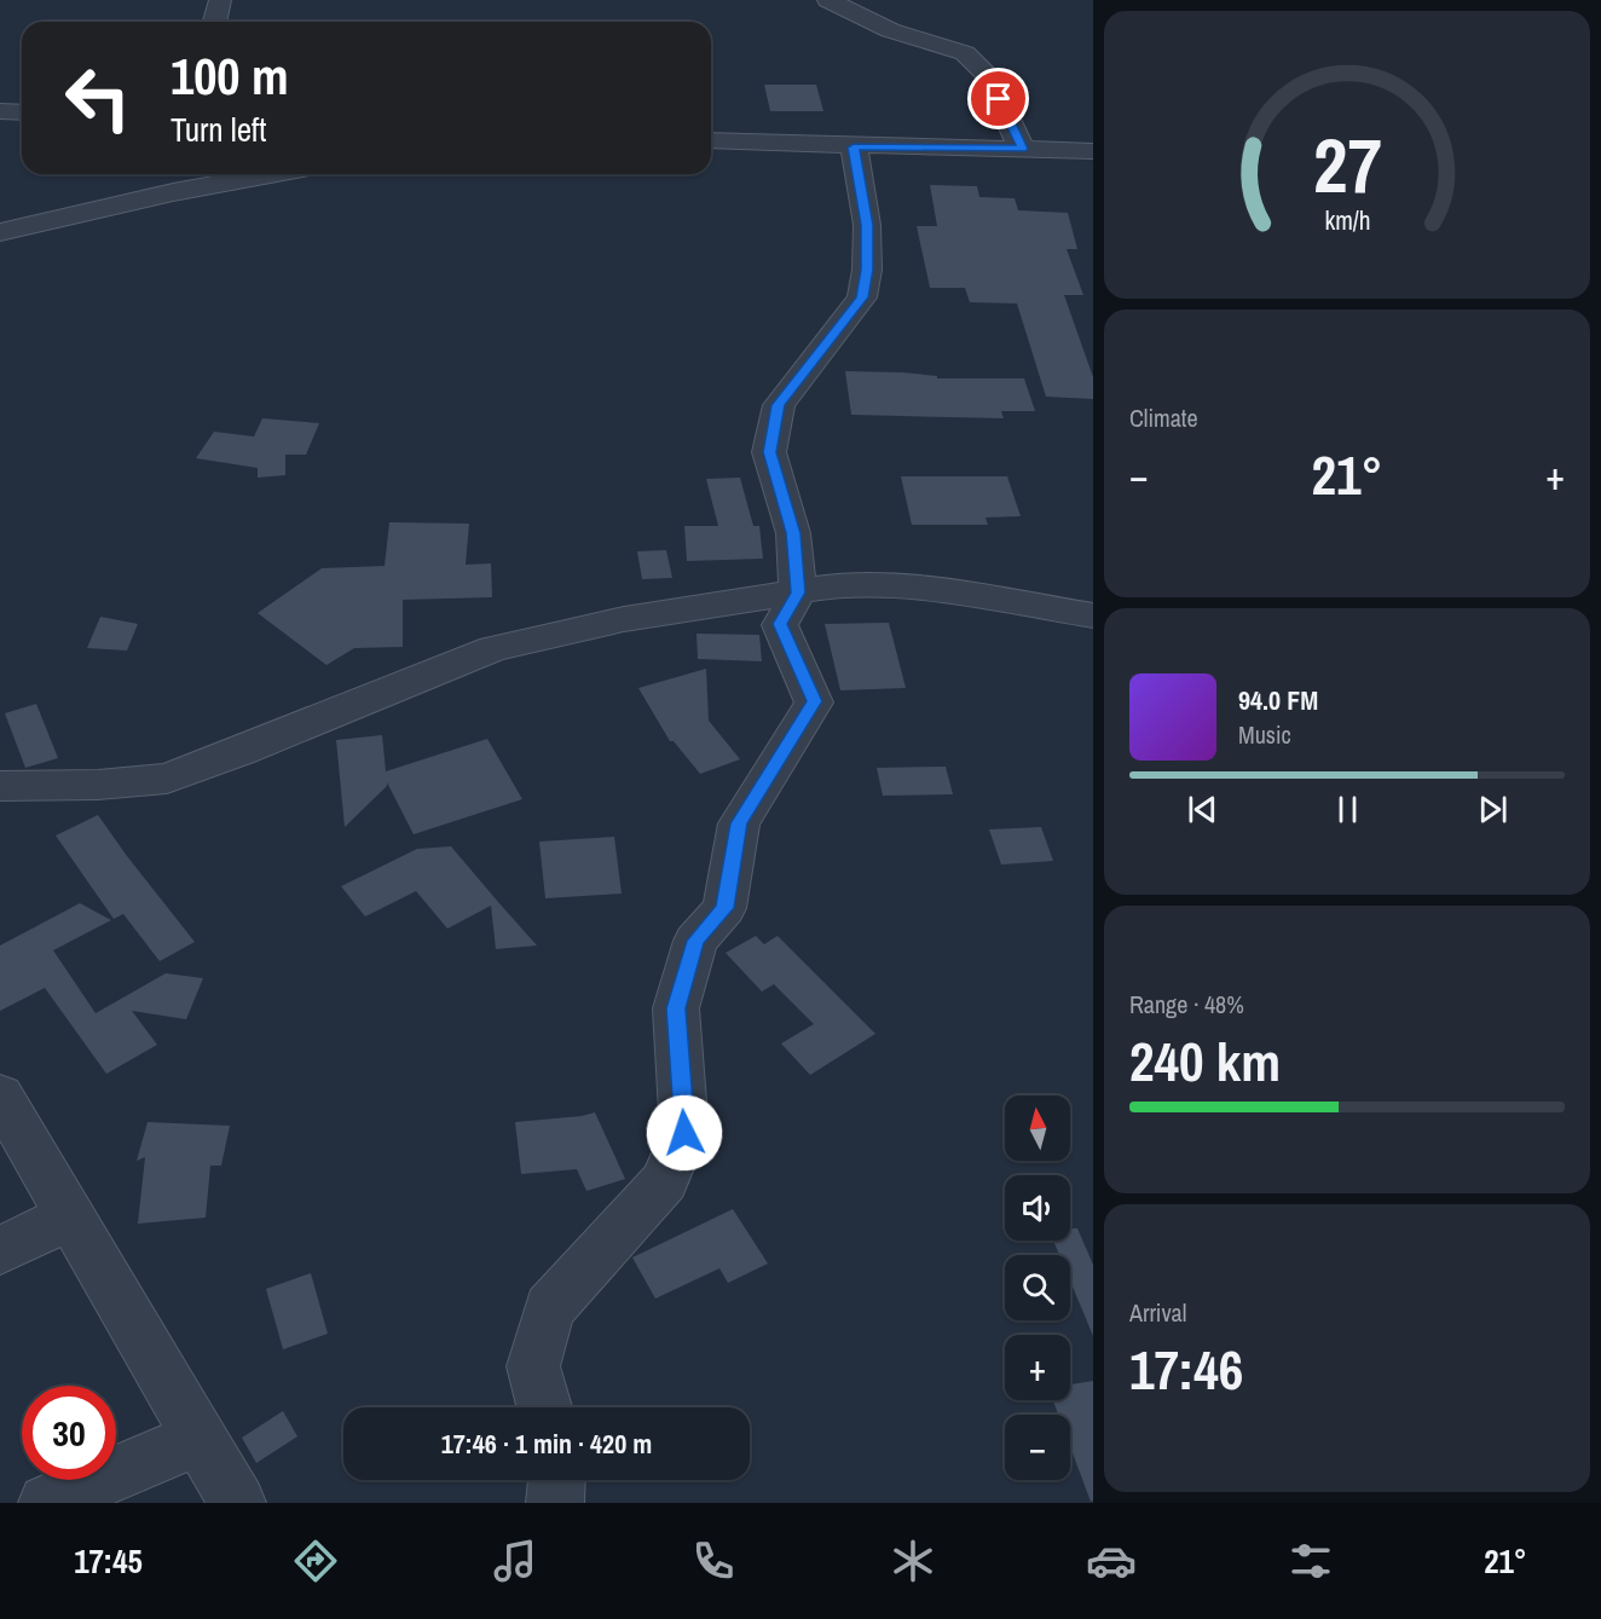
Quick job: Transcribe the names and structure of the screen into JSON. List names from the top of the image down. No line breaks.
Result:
{"north":"top","page":{"turn":["100 m","Turn left"],"tile":["Climate",["Range · 48%","240 km"],["Arrival","17:46"]],"heat":["−","21°","+"],"song":["94.0 FM","Music"],"map_buttons":["+","−"],"limit":"30","trip":"17:46 · 1 min · 420 m","tabs":["17:45","21°"],"gauge":["27","km/h"]}}
